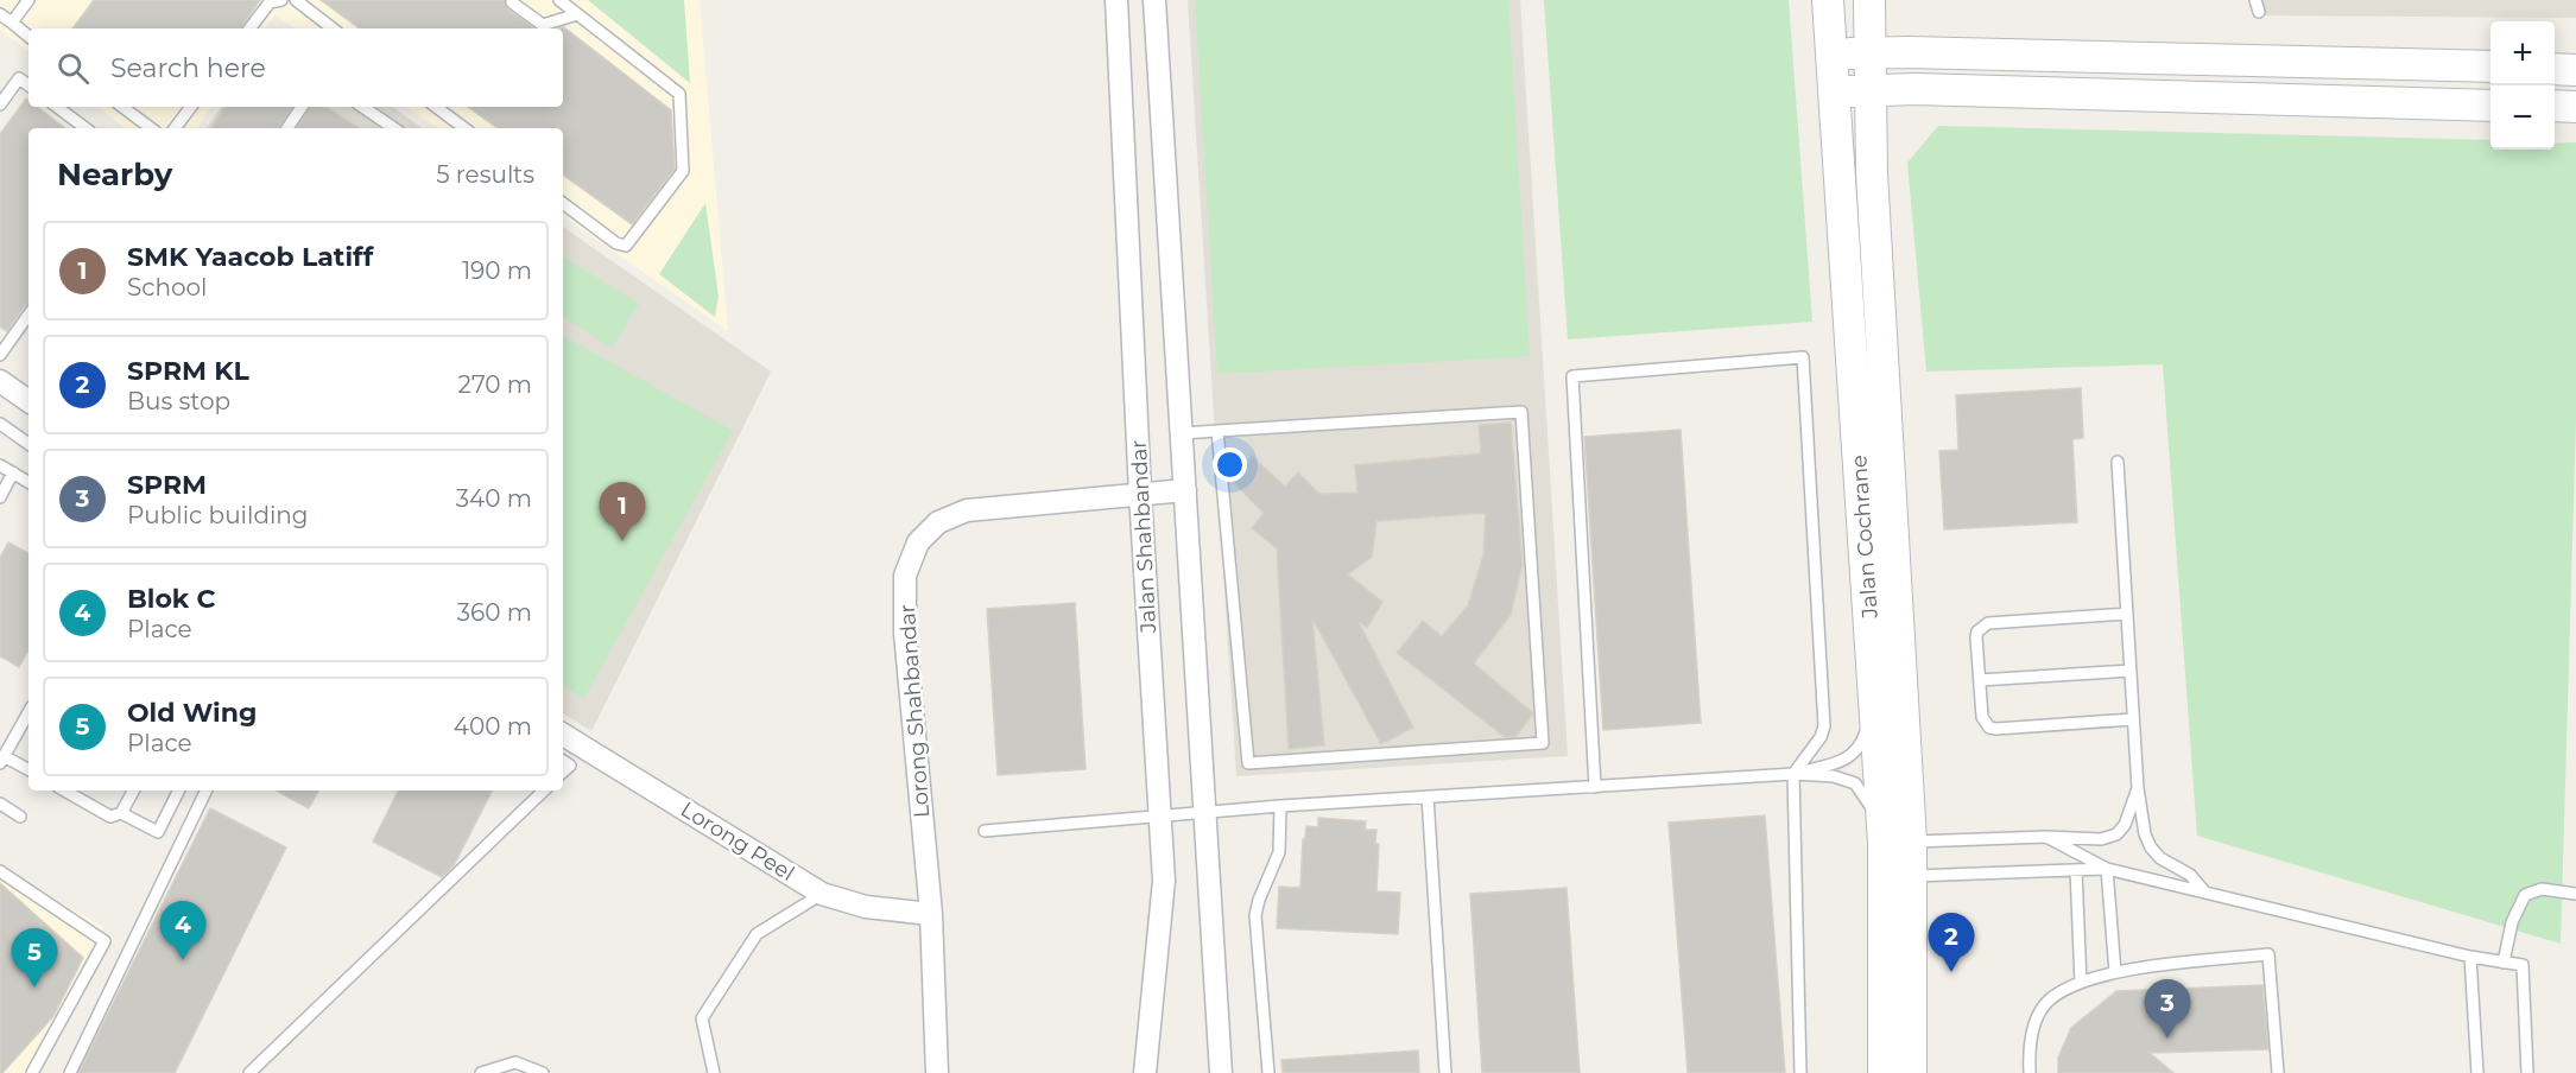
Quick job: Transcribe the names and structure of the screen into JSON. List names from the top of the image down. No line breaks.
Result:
{"streets":{"street":["Jalan Shahbandar","Jalan Cochrane","Lorong Shahbandar","Lorong Peel"]},"crossings":[["Jalan Shahbandar","Lorong Shahbandar"],["Lorong Shahbandar","Lorong Peel"]],"page":{"map_buttons":["+","−"],"search":"Search here","heading":["Nearby","5 results"],"list":[{"mark":"1","name":"SMK Yaacob Latiff","note":"School","value":"190 m"},{"mark":"2","name":"SPRM KL","note":"Bus stop","value":"270 m"},{"mark":"3","name":"SPRM","note":"Public building","value":"340 m"},{"mark":"4","name":"Blok C","note":"Place","value":"360 m"},{"mark":"5","name":"Old Wing","note":"Place","value":"400 m"}],"pins":["1","4","2","5","3"]}}
